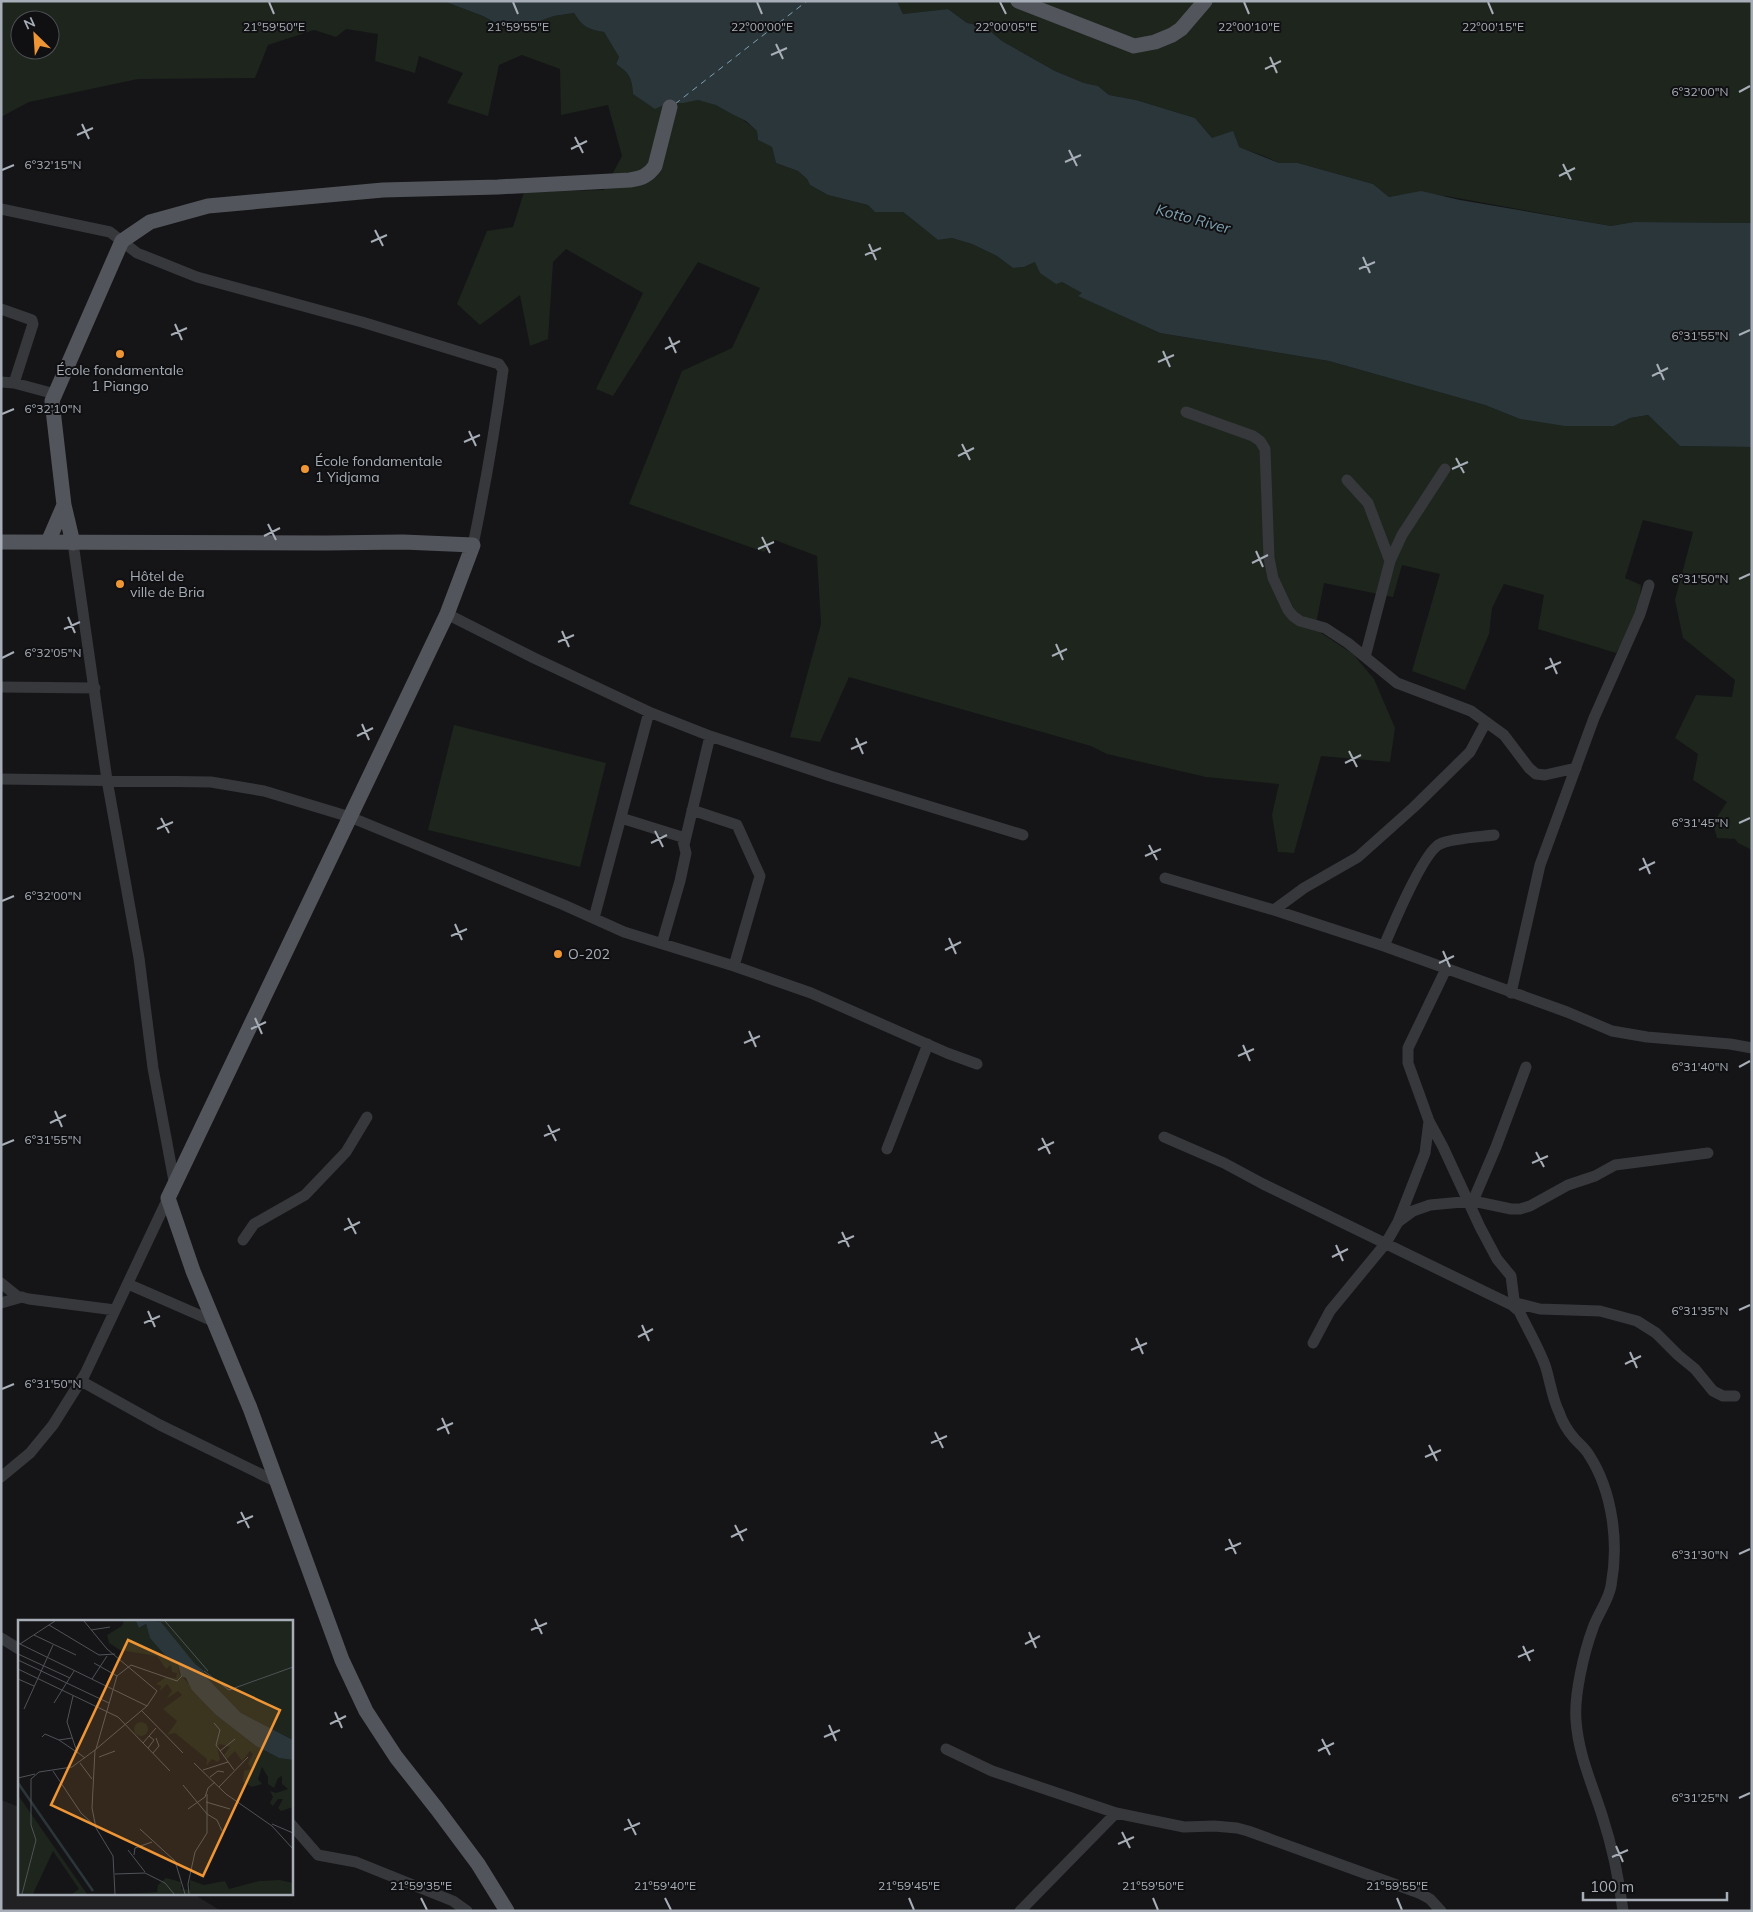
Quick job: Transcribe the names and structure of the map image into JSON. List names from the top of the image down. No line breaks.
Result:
{"water":["Kotto River"],"places":["École fondamentale 1 Piango","École fondamentale 1 Yidjama","Hôtel de ville de Bria","O-202"],"scale_bar":"100 m","north":"top left","coordinates":["21°59'50\"E","21°59'55\"E","22°00'00\"E","22°00'05\"E","22°00'10\"E","22°00'15\"E","6°32'00\"N","6°32'15\"N","6°31'55\"N","6°32'10\"N","6°31'50\"N","6°32'05\"N","6°31'45\"N","6°31'40\"N","6°31'35\"N","6°31'30\"N","6°31'25\"N","21°59'35\"E","21°59'40\"E","21°59'45\"E"]}
